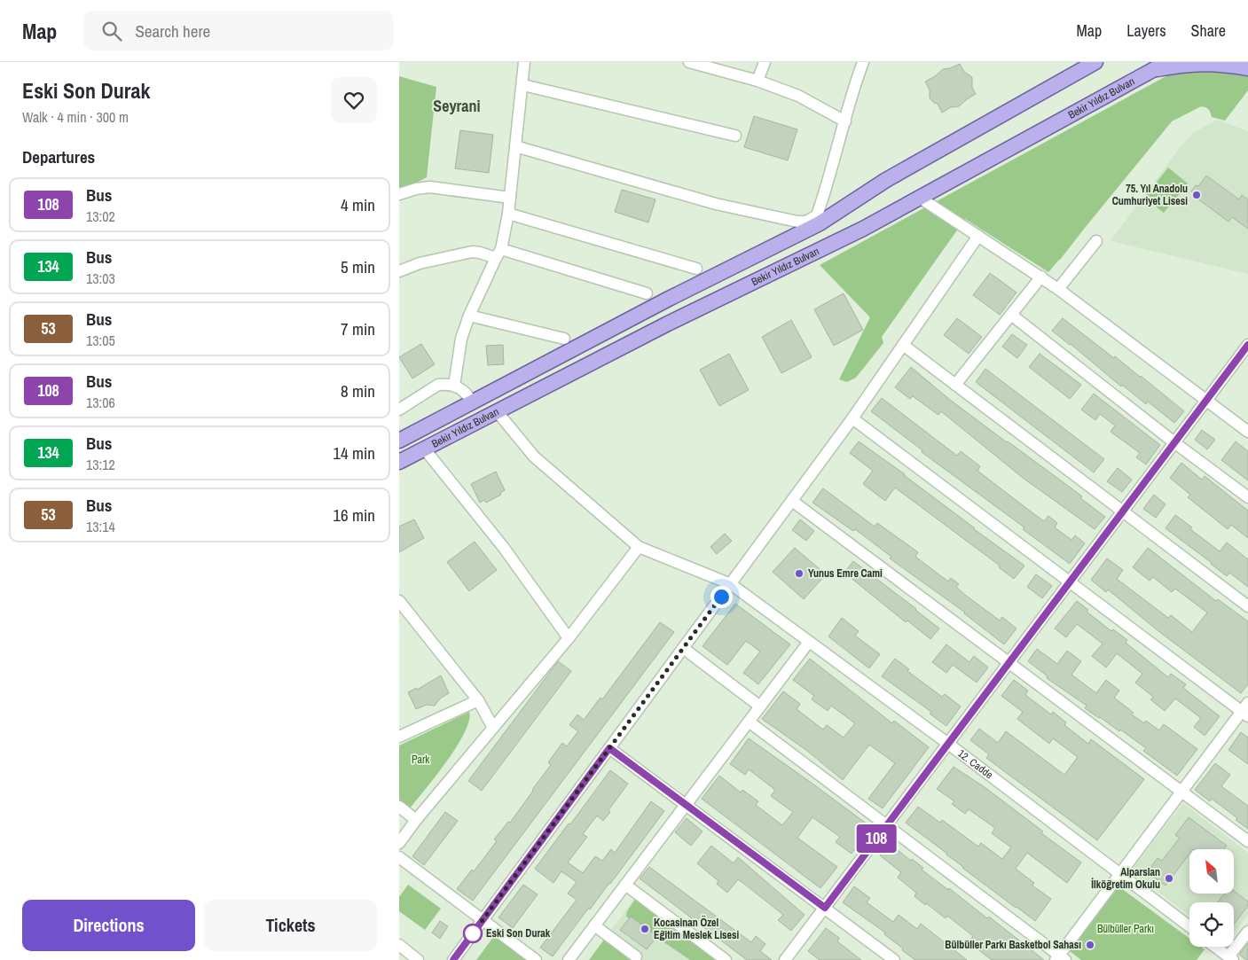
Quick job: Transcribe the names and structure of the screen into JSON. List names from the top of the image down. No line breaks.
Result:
{"streets":{"main road":["Bekir Yıldız Bulvarı"],"street":["12. Cadde"]},"crossings":[["Bekir Yıldız Bulvarı","12. Cadde"]],"districts":["Seyrani"],"parks":["Park","Bülbüller Parkı"],"places":["75. Yıl Anadolu Cumhuriyet Lisesi","Yunus Emre Cami","Alparslan İlköğretim Okulu","Kocasinan Özel Eğitim Meslek Lisesi","Eski Son Durak","Bülbüller Parkı Basketbol Sahası"],"lines":["bus line 108"],"north":"top left","page":{"header":"Map","search":"Search here","nav":["Map","Layers","Share"],"heading":[["Eski Son Durak","Walk · 4 min · 300 m"],"Departures"],"on_map":"108","list":[{"mark":"108","name":"Bus","note":"13:02","value":"4 min"},{"mark":"134","name":"Bus","note":"13:03","value":"5 min"},{"mark":"53","name":"Bus","note":"13:05","value":"7 min"},{"mark":"108","name":"Bus","note":"13:06","value":"8 min"},{"mark":"134","name":"Bus","note":"13:12","value":"14 min"},{"mark":"53","name":"Bus","note":"13:14","value":"16 min"}],"buttons":["Directions","Tickets"]}}
